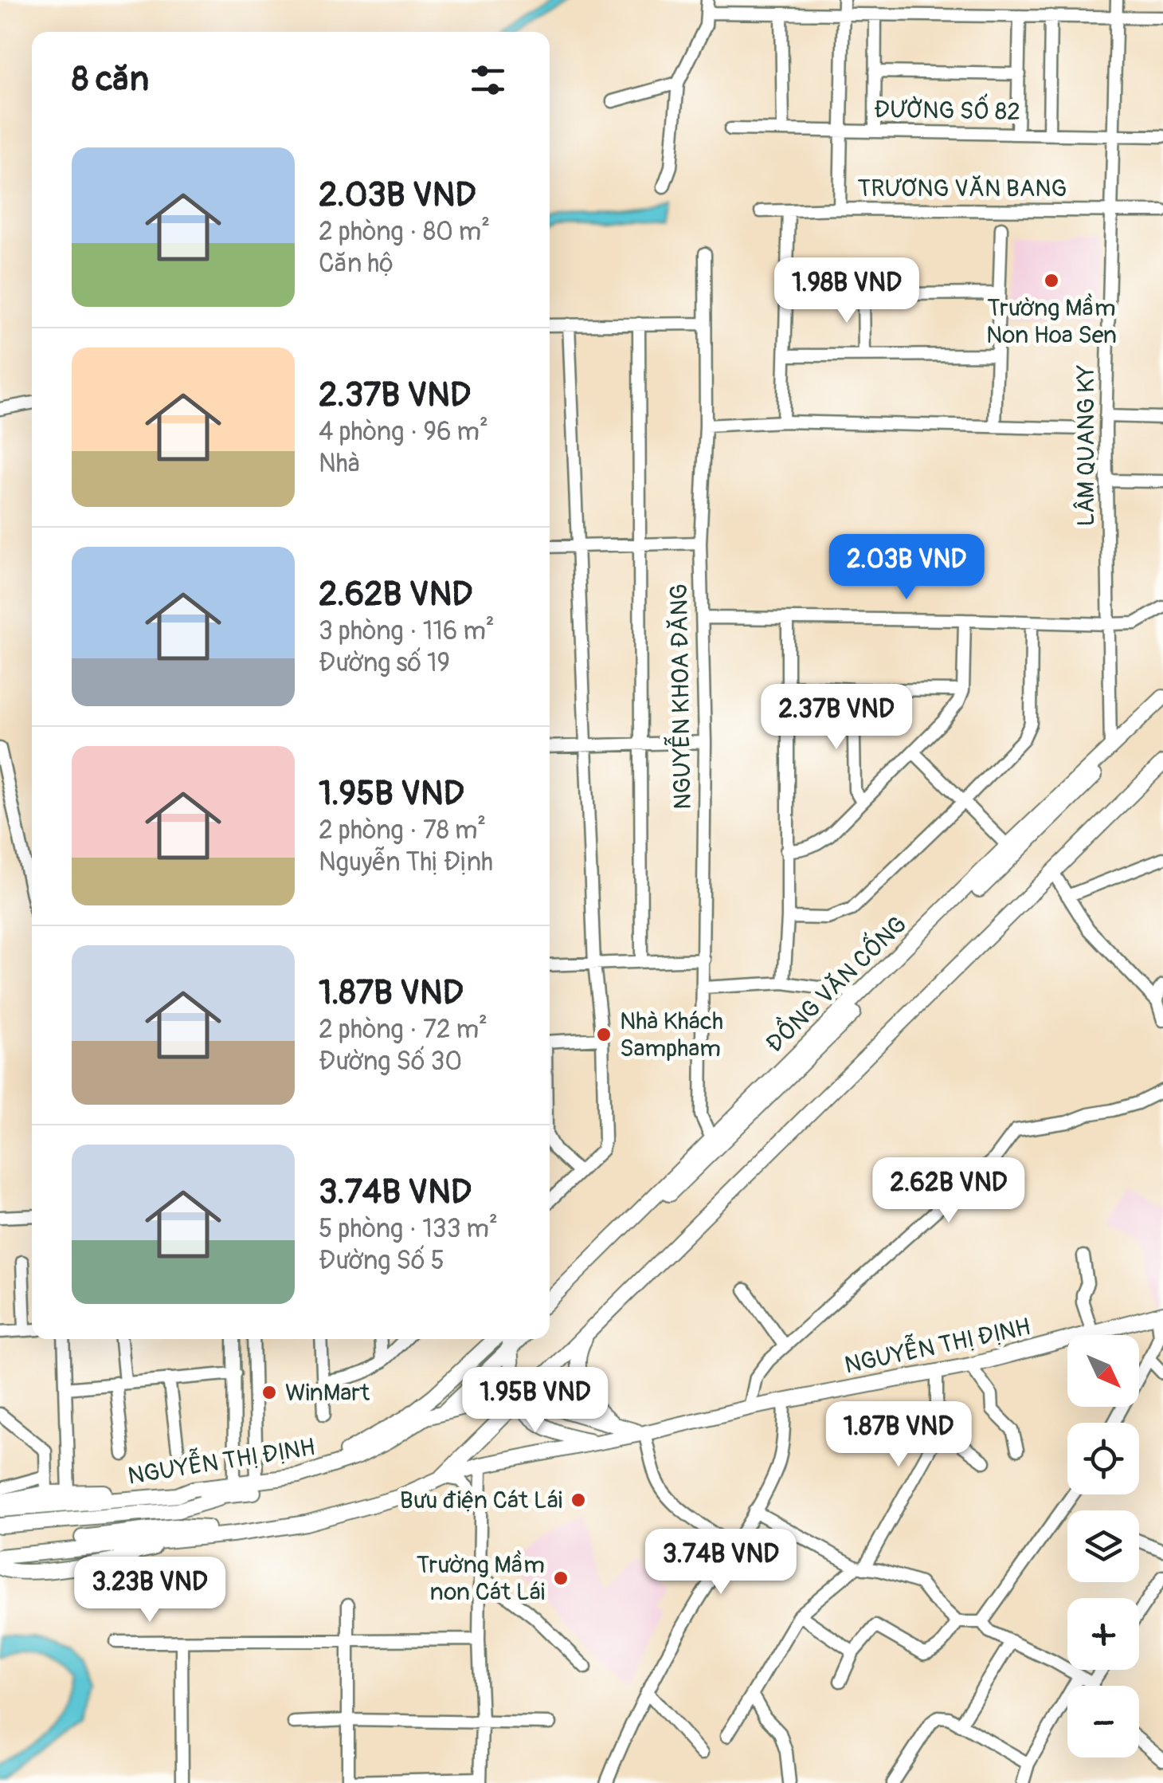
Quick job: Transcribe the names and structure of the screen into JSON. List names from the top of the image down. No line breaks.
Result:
{"streets":{"main road":["ĐỒNG VĂN CỐNG","NGUYỄN THỊ ĐỊNH"],"street":["ĐƯỜNG SỐ 82","TRƯƠNG VĂN BANG","LÂM QUANG KY","NGUYỄN KHOA ĐĂNG"]},"crossings":[["ĐƯỜNG SỐ 82","LÂM QUANG KY"],["TRƯƠNG VĂN BANG","LÂM QUANG KY"],["LÂM QUANG KY","ĐỒNG VĂN CỐNG"],["NGUYỄN KHOA ĐĂNG","ĐỒNG VĂN CỐNG"]],"places":["Trường Mầm Non Hoa Sen","Nhà Khách Sampham","WinMart","Bưu điện Cát Lái","Trường Mầm non Cát Lái"],"north":"bottom right","page":{"heading":"8 căn","list":[{"name":"2.03B VND","note":"2 phòng · 80 m² · Căn hộ"},{"name":"2.37B VND","note":"4 phòng · 96 m² · Nhà"},{"name":"2.62B VND","note":"3 phòng · 116 m² · Đường số 19"},{"name":"1.95B VND","note":"2 phòng · 78 m² · Nguyễn Thị Định"},{"name":"1.87B VND","note":"2 phòng · 72 m² · Đường Số 30"},{"name":"3.74B VND","note":"5 phòng · 133 m² · Đường Số 5"}],"price":["1.98B VND","2.03B VND","2.37B VND","2.62B VND","1.95B VND","1.87B VND","3.74B VND","3.23B VND"],"map_buttons":["+","−"]}}
